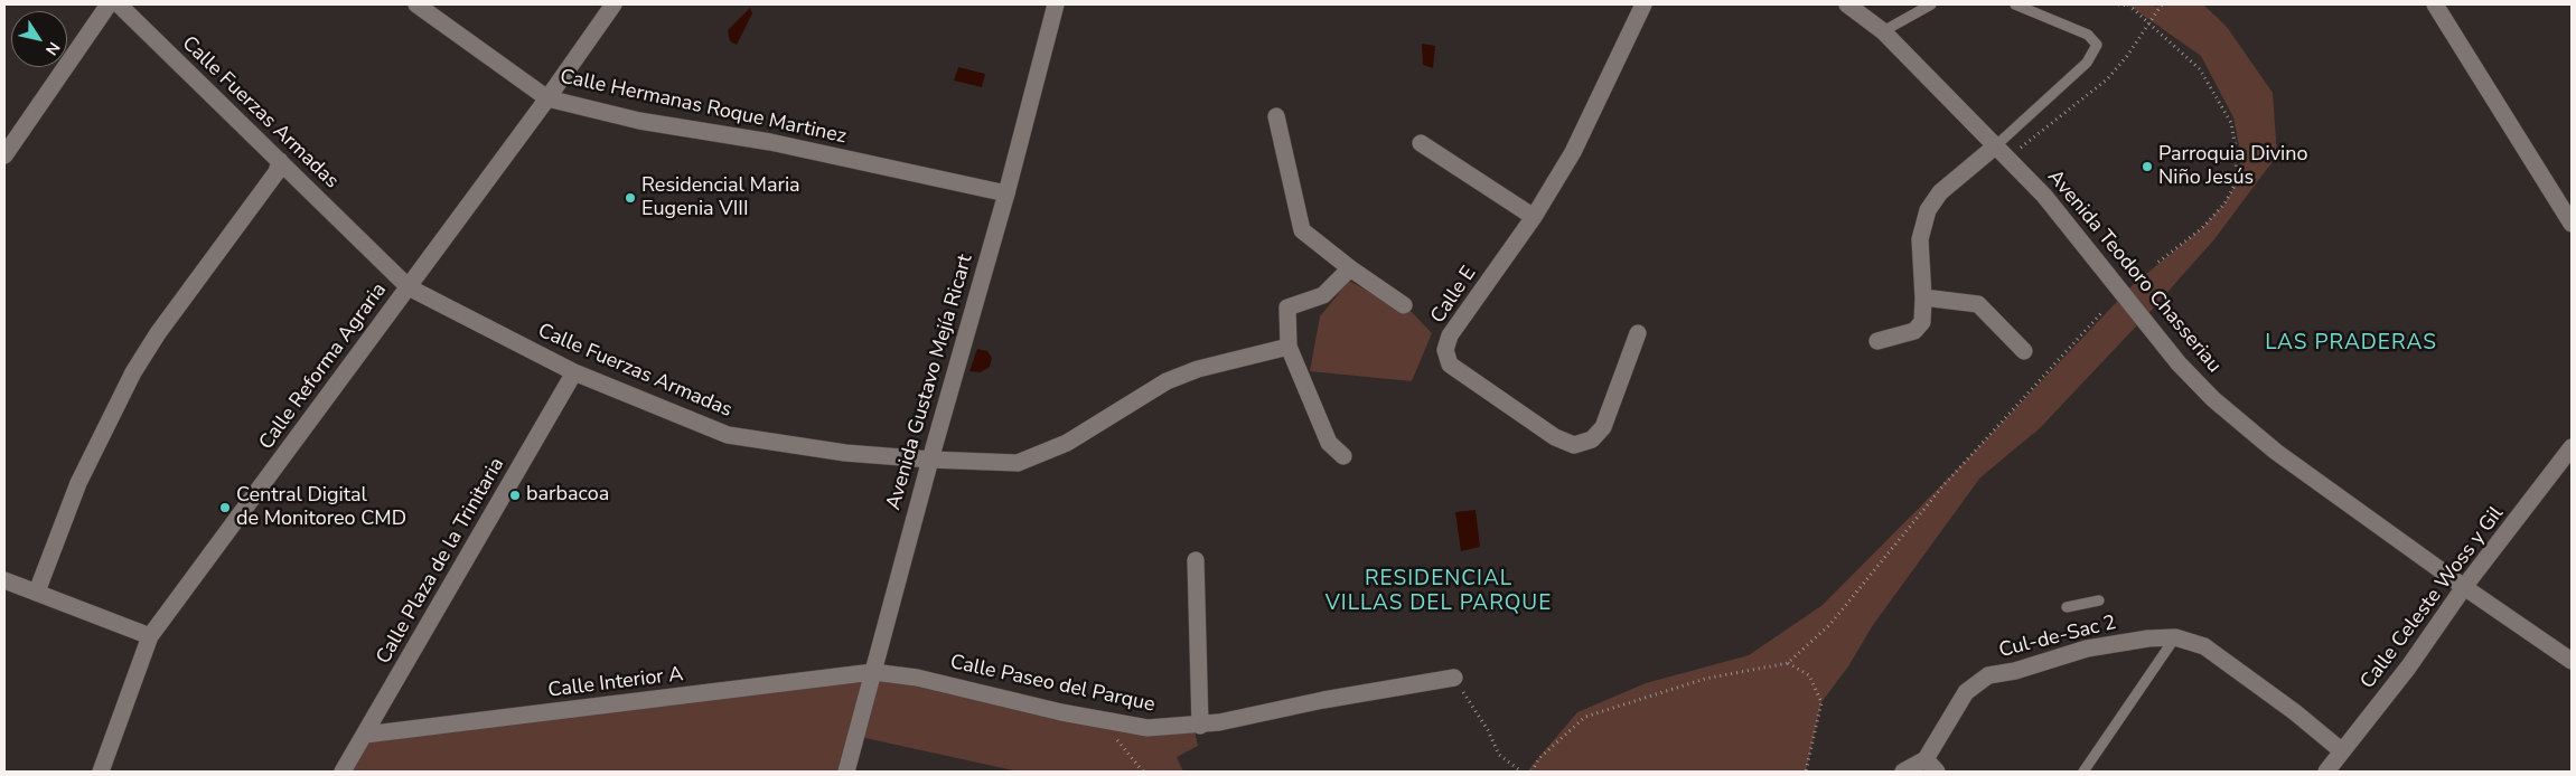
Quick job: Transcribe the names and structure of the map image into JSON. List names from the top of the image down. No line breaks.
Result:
{"streets":{"street":["Calle Hermanas Roque Martinez","Calle Fuerzas Armadas","Avenida Teodoro Chasseriau","Calle E","Calle Reforma Agraria","Avenida Gustavo Mejía Ricart","Calle Plaza de la Trinitaria","Calle Celeste Woss y Gil","Cul-de-Sac 2","Calle Interior A","Calle Paseo del Parque"]},"crossings":[["Calle Hermanas Roque Martinez","Calle Reforma Agraria"],["Calle Hermanas Roque Martinez","Avenida Gustavo Mejía Ricart"],["Calle Fuerzas Armadas","Calle Reforma Agraria"],["Calle Fuerzas Armadas","Avenida Gustavo Mejía Ricart"],["Calle Fuerzas Armadas","Calle Plaza de la Trinitaria"],["Avenida Teodoro Chasseriau","Calle Celeste Woss y Gil"],["Avenida Gustavo Mejía Ricart","Calle Interior A"],["Avenida Gustavo Mejía Ricart","Calle Paseo del Parque"],["Calle Plaza de la Trinitaria","Calle Interior A"],["Calle Celeste Woss y Gil","Cul-de-Sac 2"],["Calle Interior A","Calle Paseo del Parque"]],"districts":["LAS PRADERAS","RESIDENCIAL VILLAS DEL PARQUE"],"places":["Parroquia Divino Niño Jesús","Residencial Maria Eugenia VIII","barbacoa","Central Digital de Monitoreo CMD"],"north":"bottom right"}
